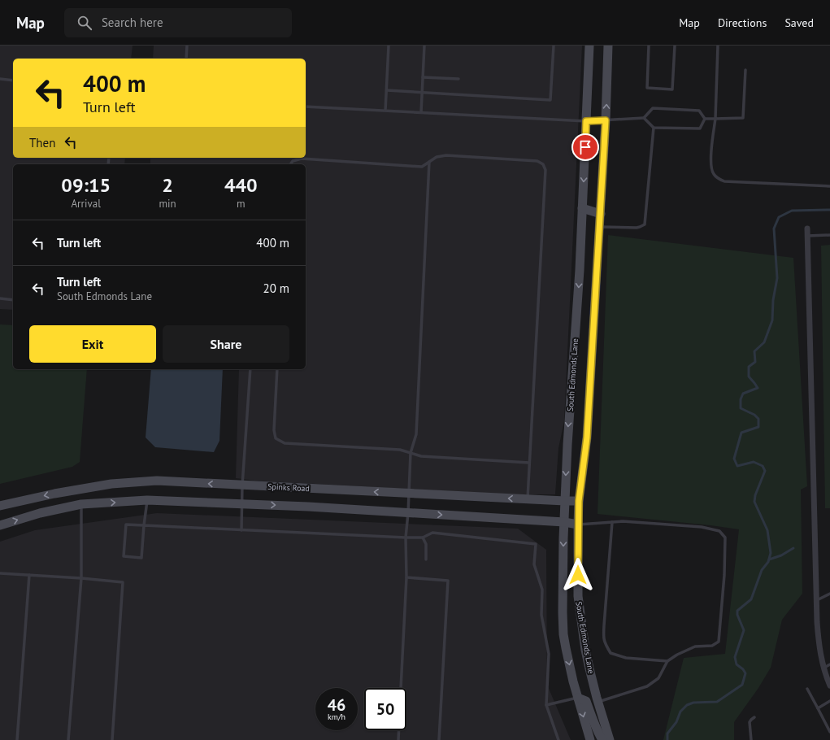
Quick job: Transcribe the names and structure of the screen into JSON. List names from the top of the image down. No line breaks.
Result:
{"streets":{"main road":["South Edmonds Lane","Spinks Road"]},"crossings":[["South Edmonds Lane","Spinks Road"]],"page":{"header":"Map","search":"Search here","nav":["Map","Directions","Saved"],"turn":["400 m","Turn left"],"then":"Then","eta":["09:15","Arrival","2","min","440","m"],"list":[{"name":"Turn left","value":"400 m"},{"name":"Turn left","note":"South Edmonds Lane","value":"20 m"}],"buttons":["Exit","Share"],"speed":"46 km/h","limit":"50"}}
